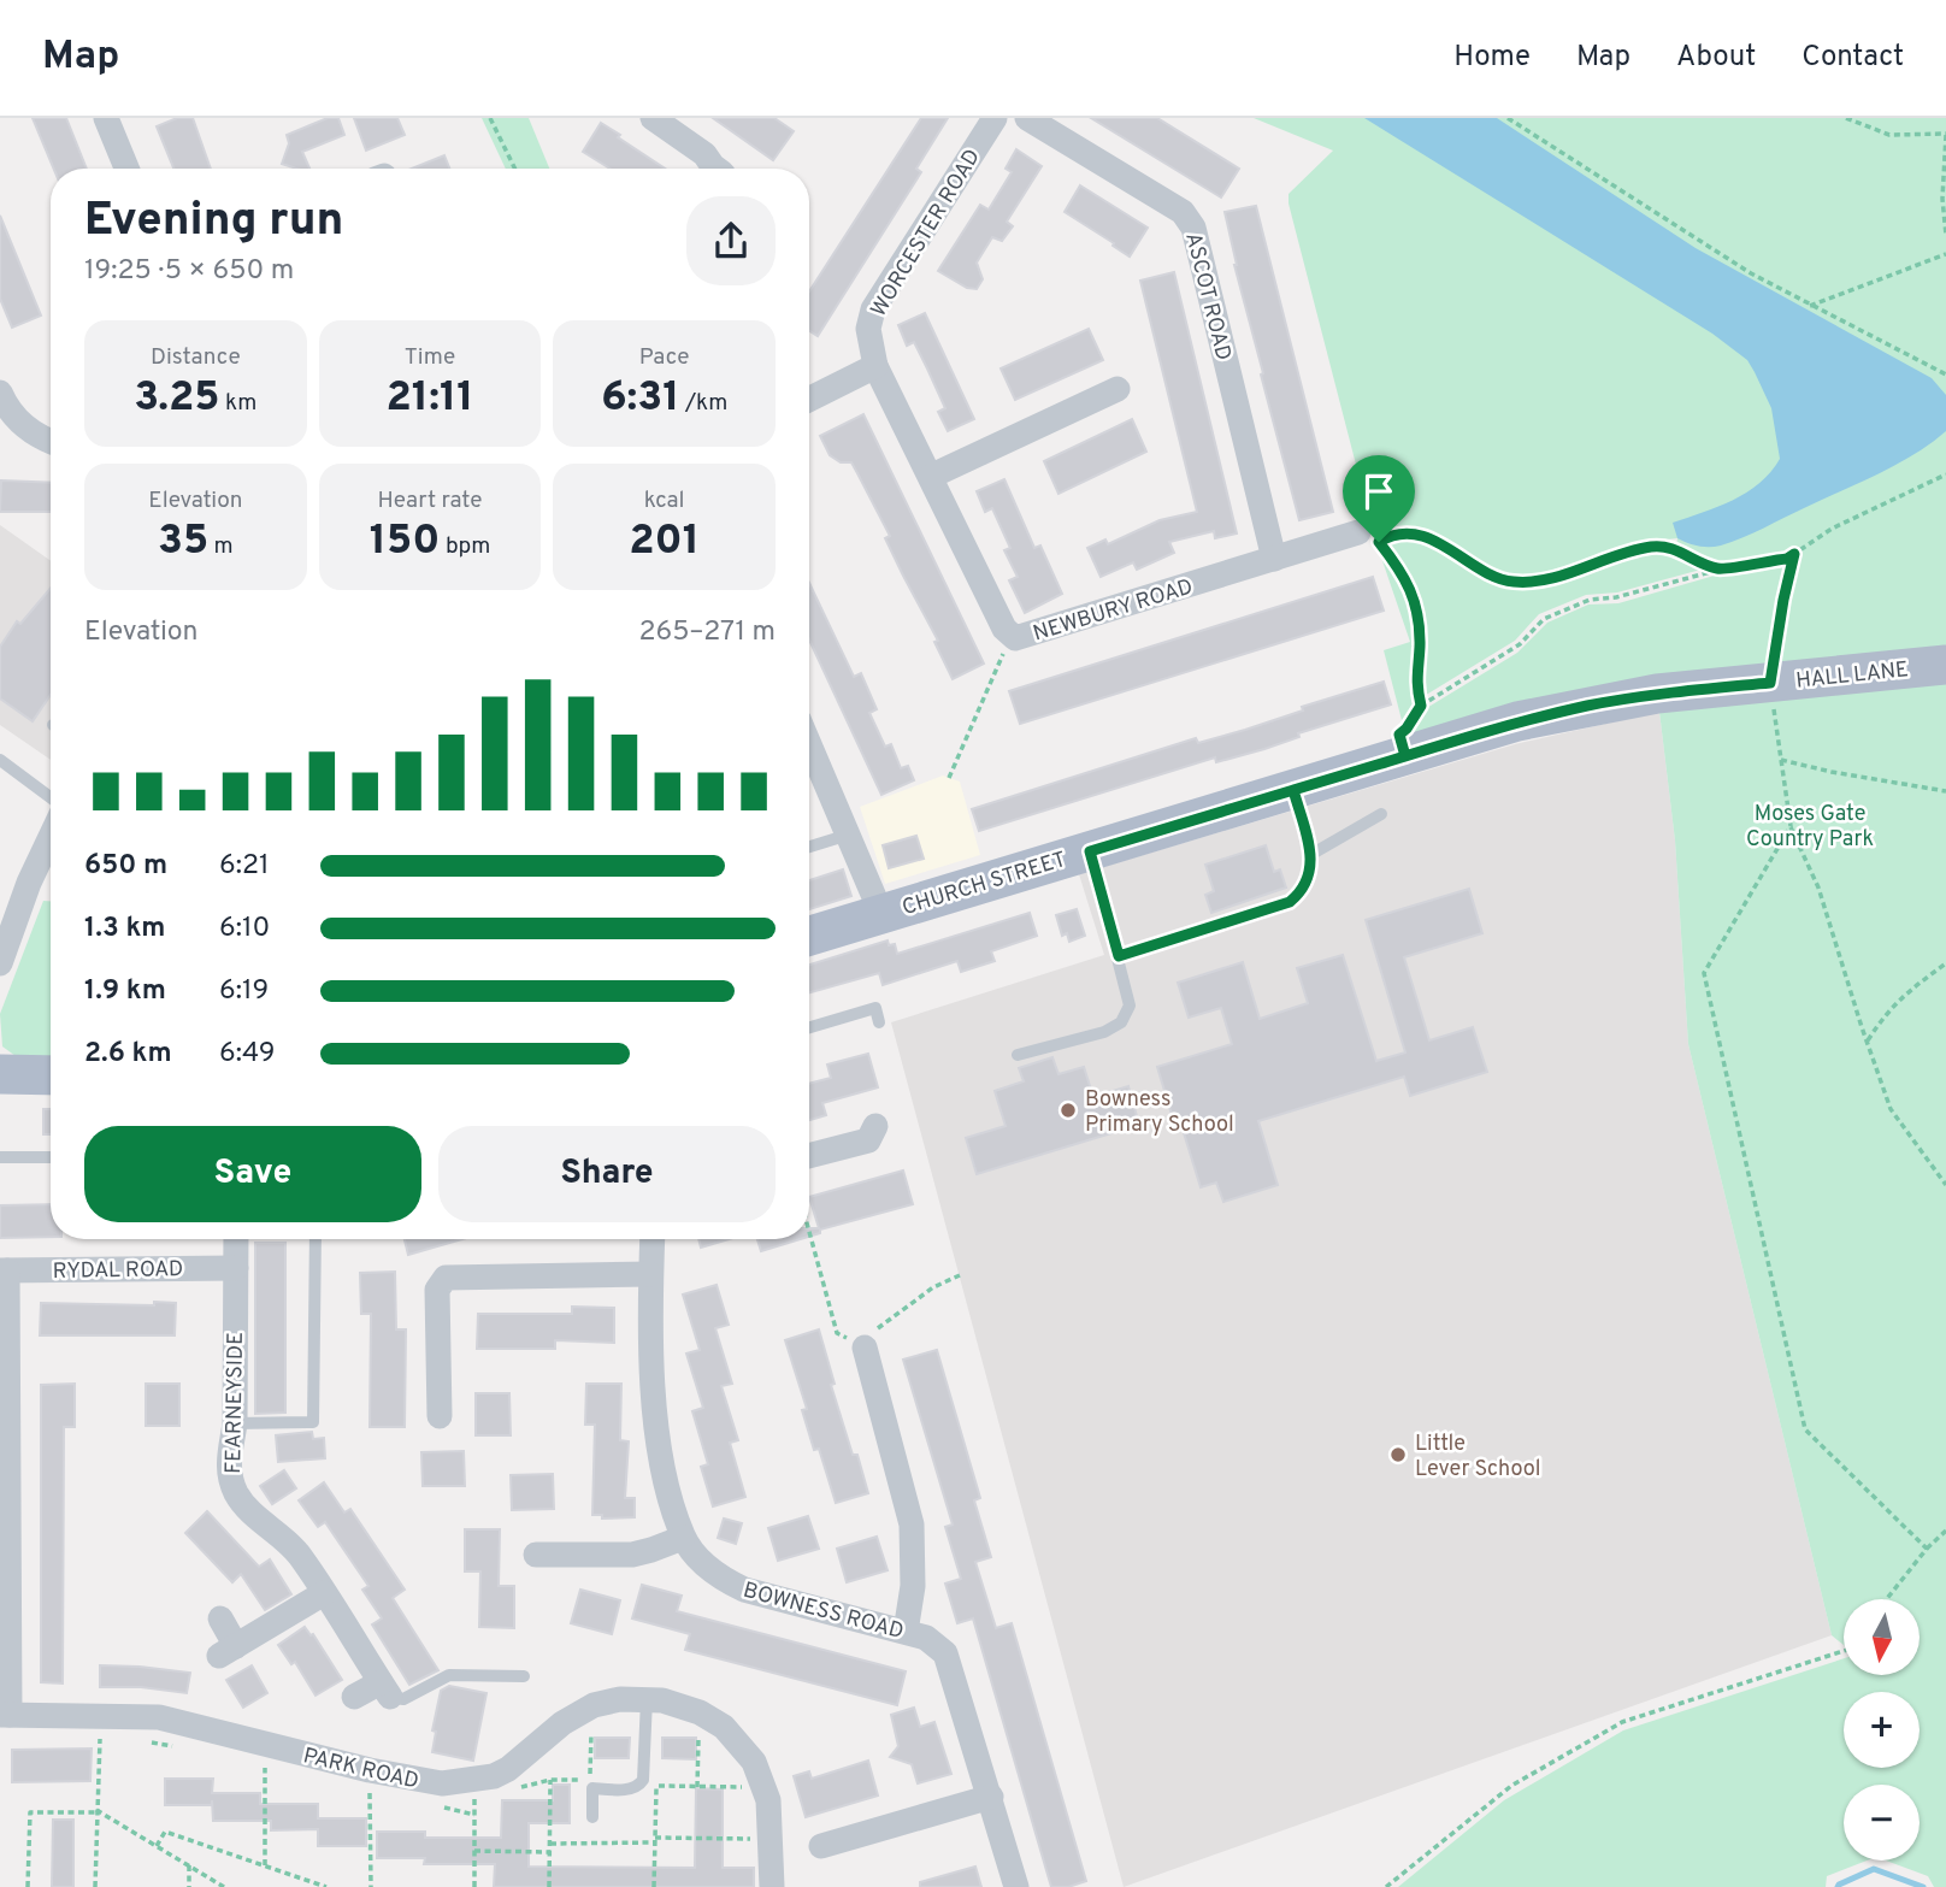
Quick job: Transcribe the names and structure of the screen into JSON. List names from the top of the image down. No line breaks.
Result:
{"streets":{"main road":["HALL LANE","CHURCH STREET"],"street":["WORCESTER ROAD","ASCOT ROAD","NEWBURY ROAD","RYDAL ROAD","FEARNEYSIDE","BOWNESS ROAD","PARK ROAD"]},"crossings":[["WORCESTER ROAD","NEWBURY ROAD"],["ASCOT ROAD","NEWBURY ROAD"],["HALL LANE","CHURCH STREET"],["RYDAL ROAD","FEARNEYSIDE"]],"parks":["Moses Gate Country Park"],"places":["Bowness Primary School","Little Lever School"],"north":"bottom","page":{"header":"Map","nav":["Home","Map","About","Contact"],"heading":["Evening run","19:25 · 5 × 650 m"],"stats":[["Distance","3.25 km"],["Time","21:11"],["Pace","6:31 /km"],["Elevation","35 m"],["Heart rate","150 bpm"],["kcal","201"]],"chart":["Elevation","265–271 m"],"list":[{"name":"650 m","note":"6:21"},{"name":"1.3 km","note":"6:10"},{"name":"1.9 km","note":"6:19"},{"name":"2.6 km","note":"6:49"}],"buttons":["Save","Share"],"map_buttons":["+","−"]}}
